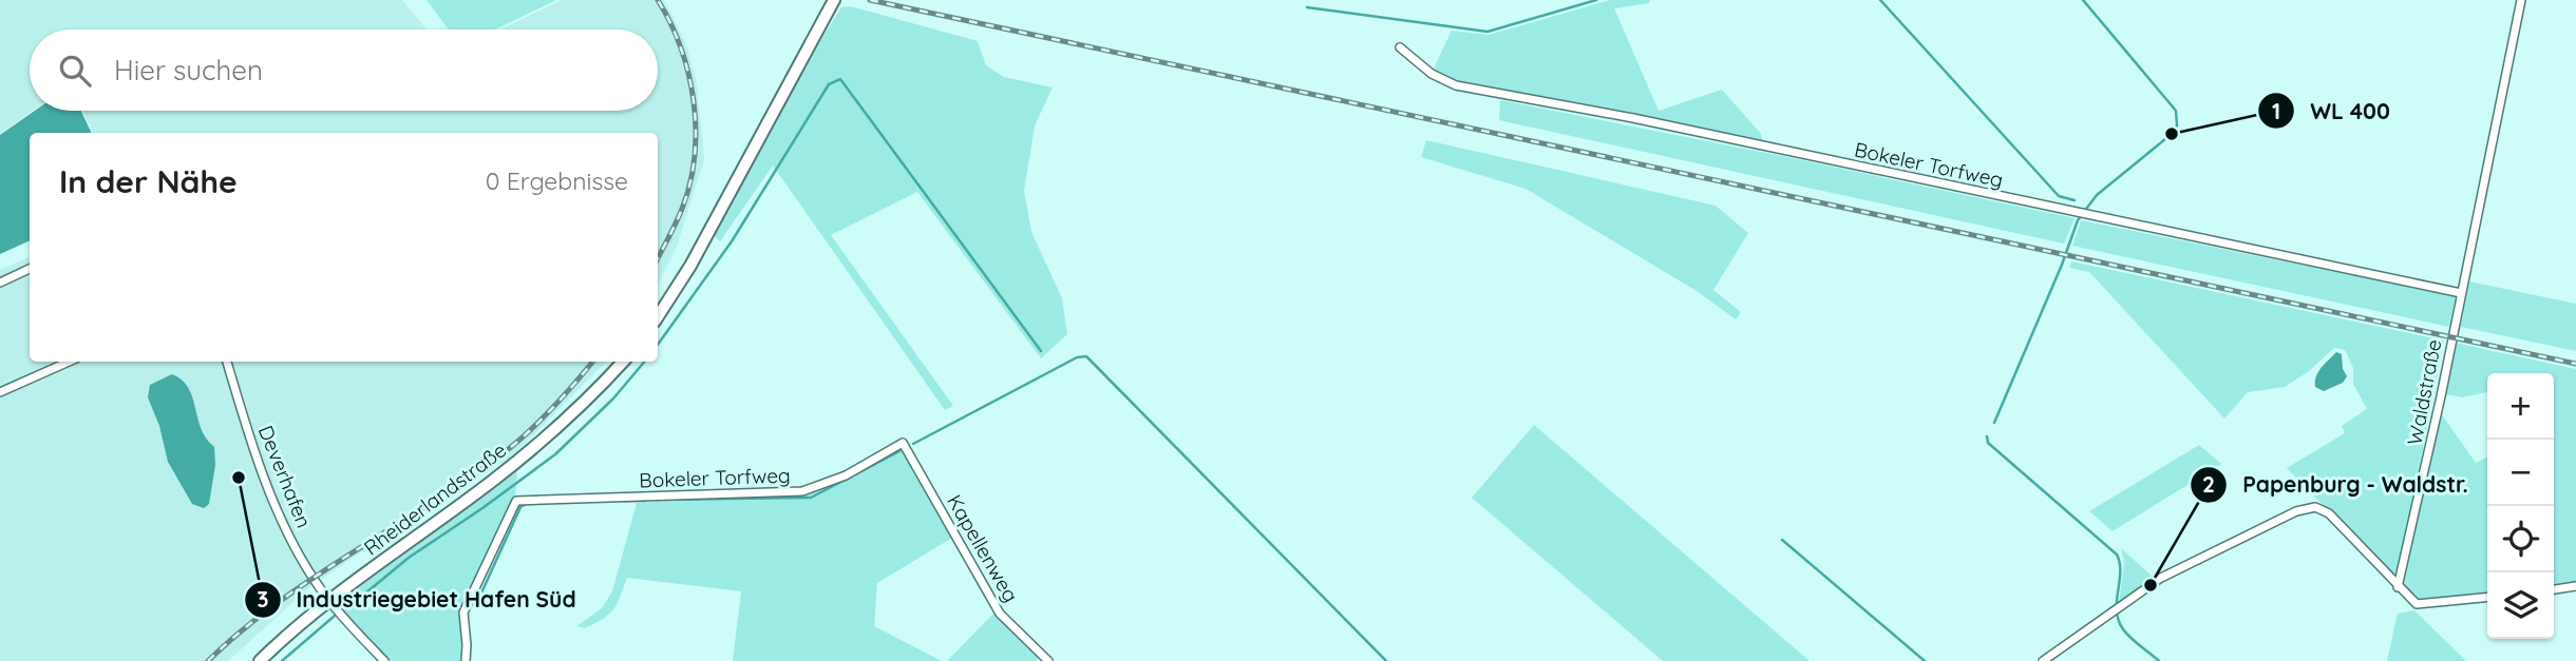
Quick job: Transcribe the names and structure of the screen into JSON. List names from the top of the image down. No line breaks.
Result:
{"streets":{"main road":["Rheiderlandstraße"],"street":["Bokeler Torfweg","Waldstraße","Deverhafen","Kapellenweg"]},"crossings":[["Bokeler Torfweg","Waldstraße"],["Bokeler Torfweg","Kapellenweg"],["Deverhafen","Rheiderlandstraße"]],"places":["WL 400","Industriegebiet Hafen Süd","Papenburg - Waldstr."],"page":{"search":"Hier suchen","heading":["In der Nähe","0 Ergebnisse"],"map_buttons":["+","−"]}}
